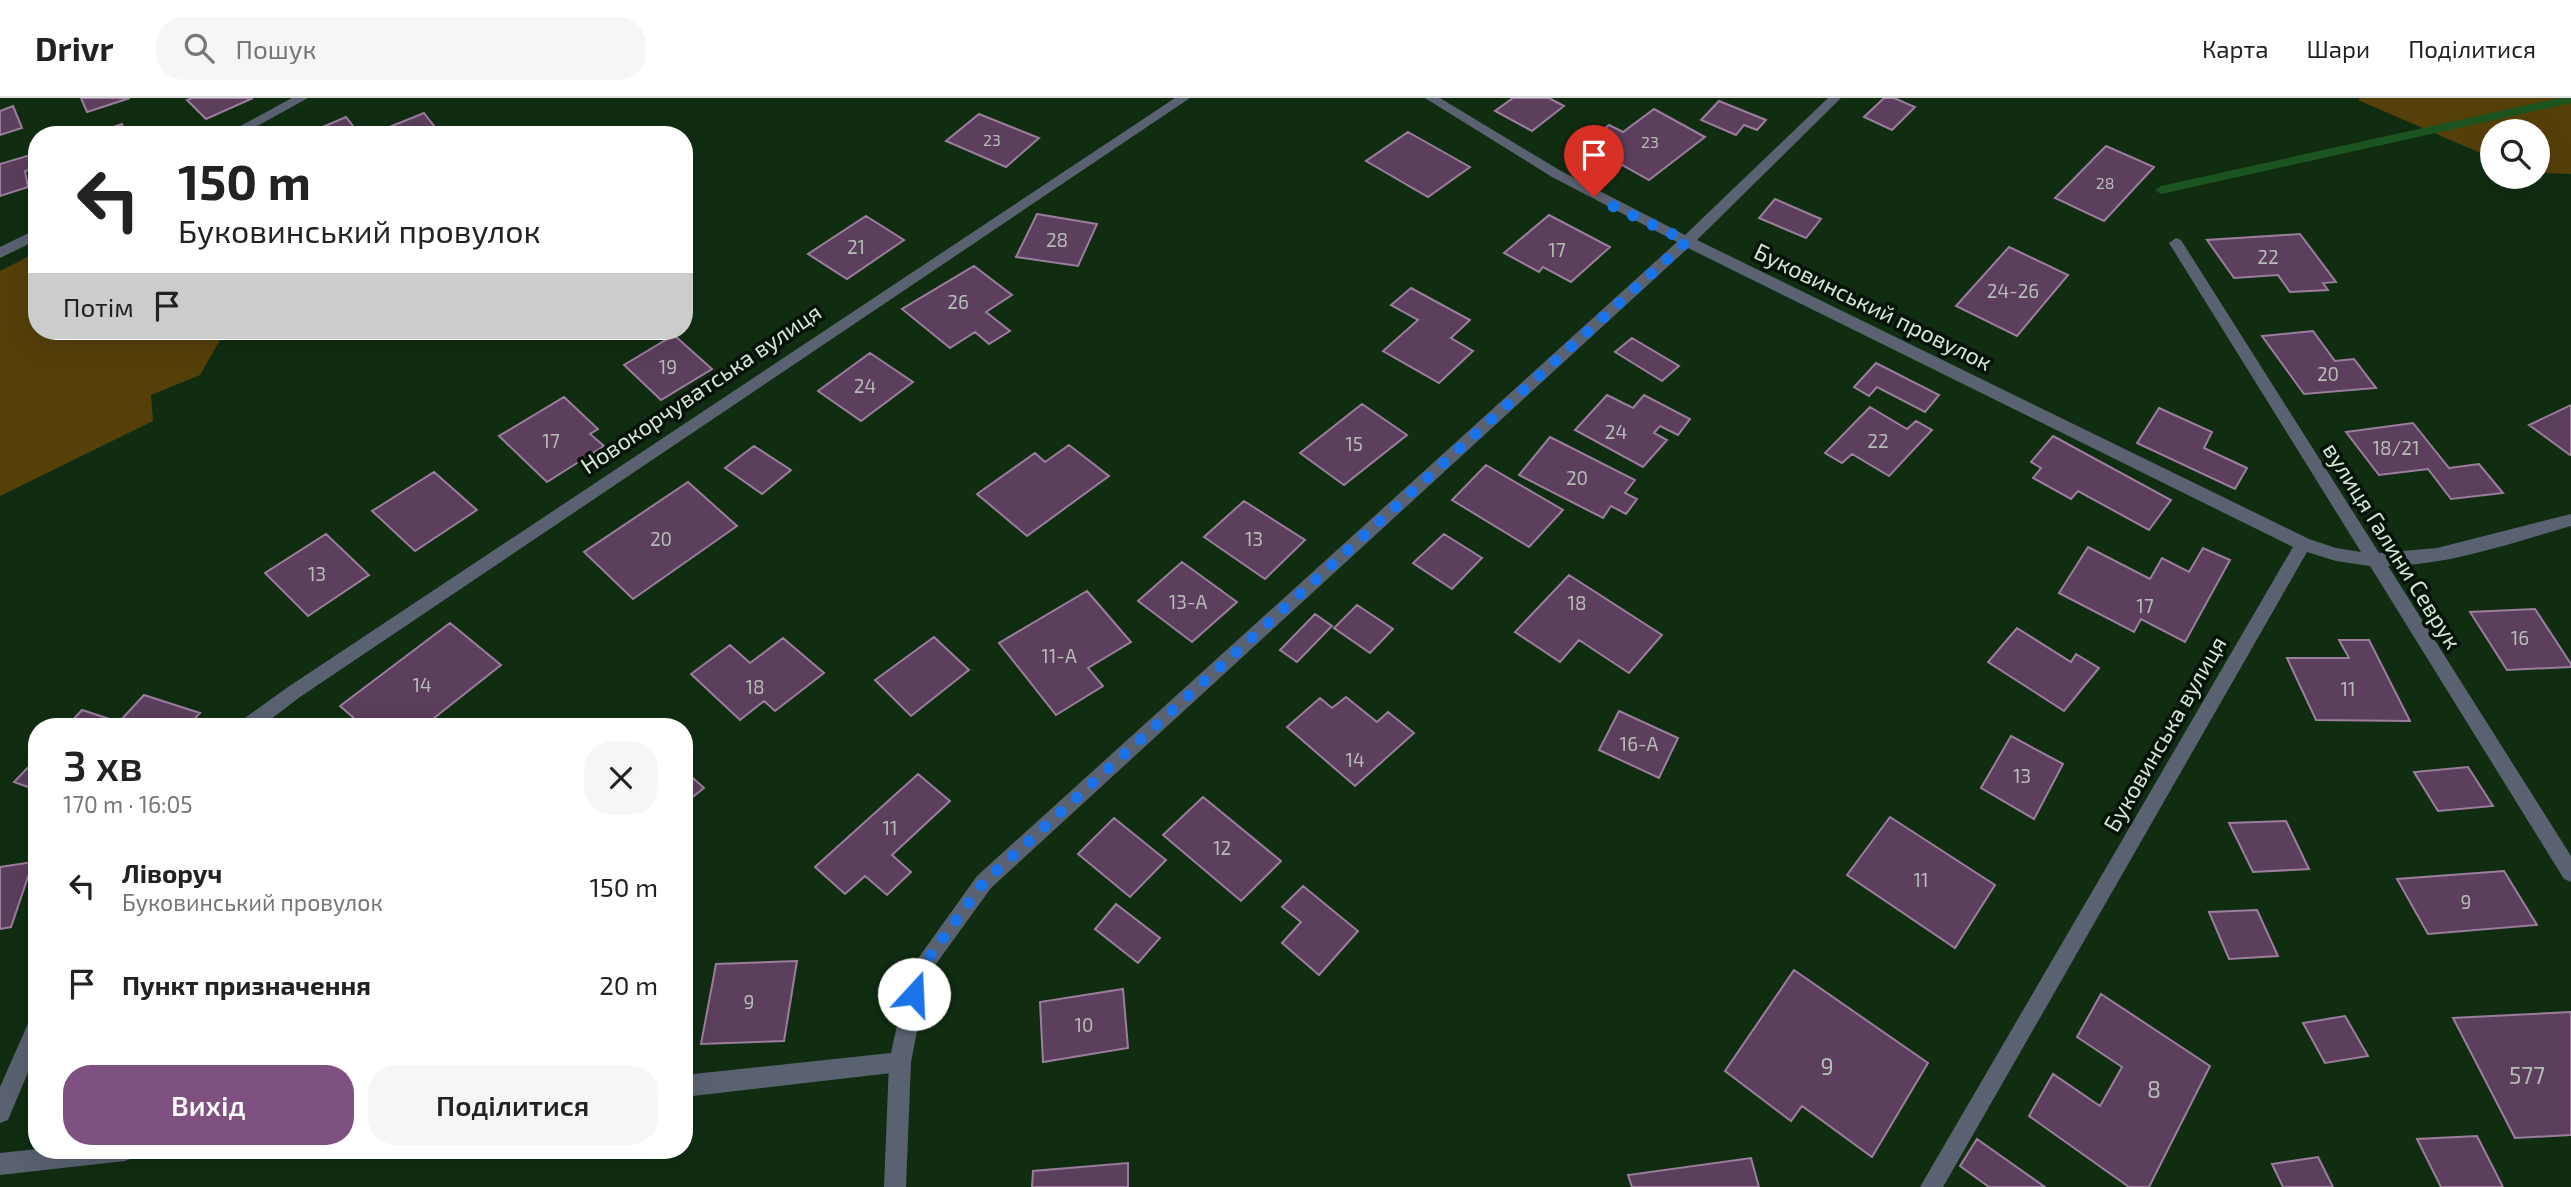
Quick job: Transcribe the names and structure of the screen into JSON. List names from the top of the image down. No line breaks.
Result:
{"streets":{"street":["Буковинський провулок","Новокорчуватська вулиця","вулиця Галини Севрук","Буковинська вулиця"]},"crossings":[["Буковинський провулок","Буковинська вулиця"]],"house_numbers":["23","23","28","28","21","17","22","24-26","26","19","20","24","24","17","22","15","18/21","20","20","13","13","13-А","18","17","16","11-А","14","18","11","16-А","14","13","11","12","11","9","9","10","9","577","8"],"page":{"header":"Drivr","search":"Пошук","nav":["Карта","Шари","Поділитися"],"turn":["150 m","Буковинський провулок"],"then":"Потім","heading":["3 хв","170 m · 16:05"],"list":[{"name":"Ліворуч","note":"Буковинський провулок","value":"150 m"},{"name":"Пункт призначення","value":"20 m"}],"buttons":["Вихід","Поділитися"]}}
